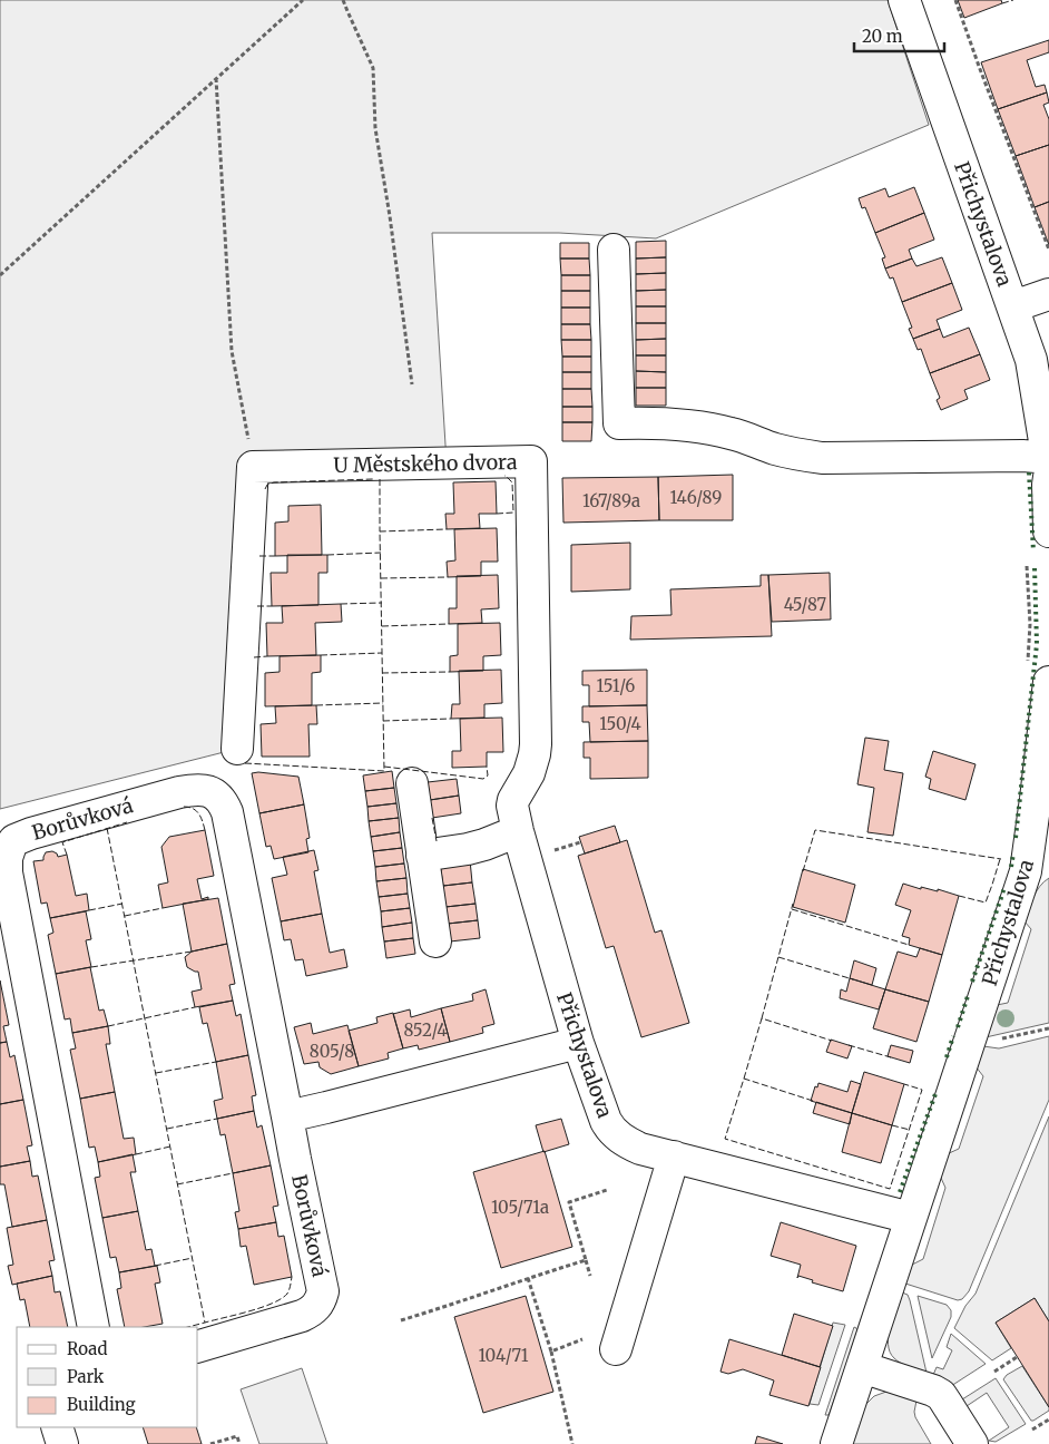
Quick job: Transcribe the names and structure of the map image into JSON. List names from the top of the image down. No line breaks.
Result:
{"streets":{"street":["Přichystalova","U Městského dvora","Borůvková"]},"crossings":[["Přichystalova","U Městského dvora"]],"house_numbers":["146/89","167/89a","45/87","151/6","150/4","852/4","805/8","105/71a","104/71"],"legend":["Road","Park","Building"],"scale_bar":"20 m"}
